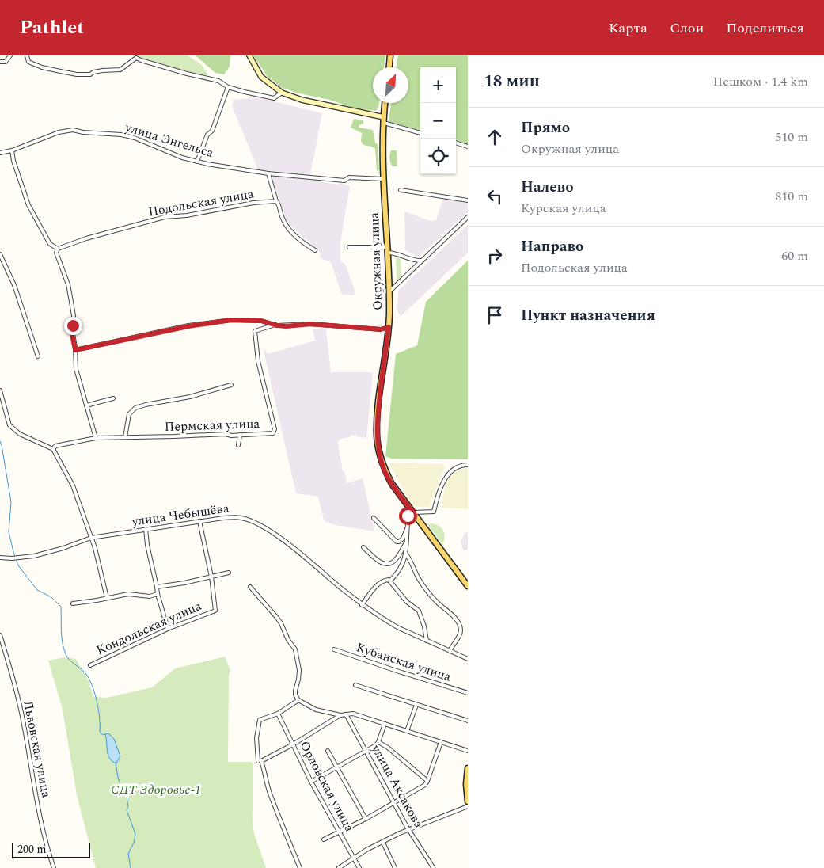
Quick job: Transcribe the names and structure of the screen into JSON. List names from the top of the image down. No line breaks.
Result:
{"streets":{"main road":["Окружная улица"],"street":["улица Энгельса","Подольская улица","Пермская улица","улица Чебышёва","Кондольская улица","Кубанская улица","Львовская улица","Орловская улица","улица Аксакова"]},"crossings":[["улица Энгельса","Подольская улица"],["улица Энгельса","Окружная улица"]],"parks":["СДТ Здоровье-1"],"scale_bar":"200 m","north":"top right","page":{"header":"Pathlet","nav":["Карта","Слои","Поделиться"],"heading":["18 мин","Пешком · 1.4 km"],"map_buttons":["+","−"],"list":[["Прямо","Окружная улица","510 m"],["Налево","Курская улица","810 m"],["Направо","Подольская улица","60 m"],"Пункт назначения"],"scale":"200 m"}}
